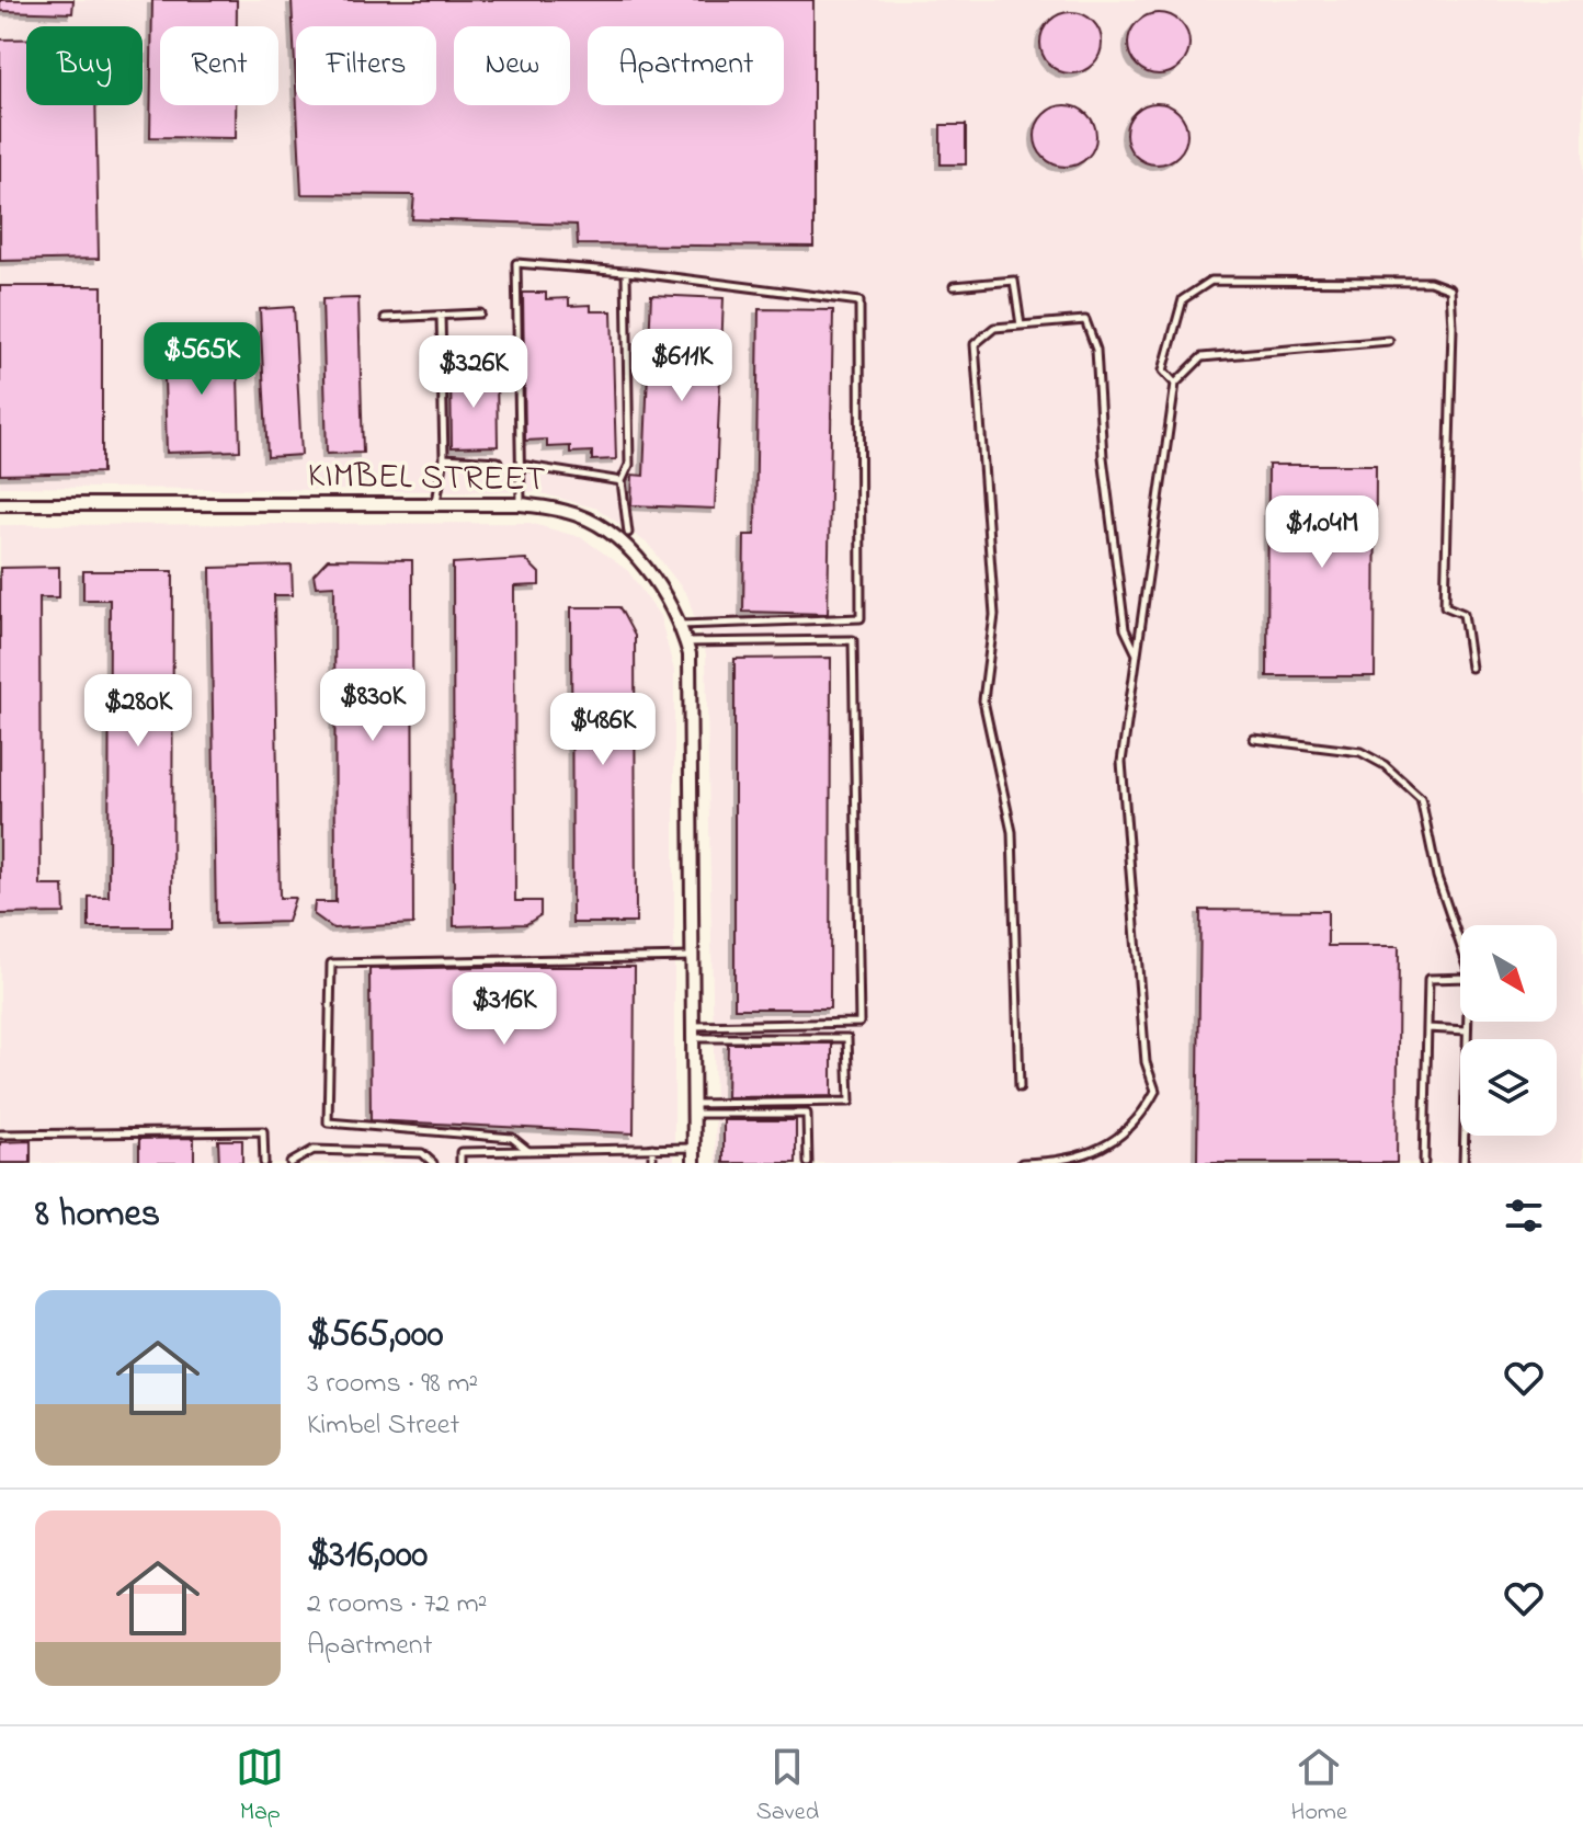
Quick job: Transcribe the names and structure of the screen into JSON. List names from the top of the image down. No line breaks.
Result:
{"streets":{"street":["KIMBEL STREET"]},"north":"bottom right","page":{"chip":["Buy","Rent","Filters","New","Apartment"],"price":["$565K","$611K","$326K","$1.04M","$830K","$280K","$486K","$316K"],"heading":"8 homes","list":[{"name":"$565,000","note":"3 rooms · 98 m² · Kimbel Street"},{"name":"$316,000","note":"2 rooms · 72 m² · Apartment"}],"tabs":["Map","Saved","Home"]}}
